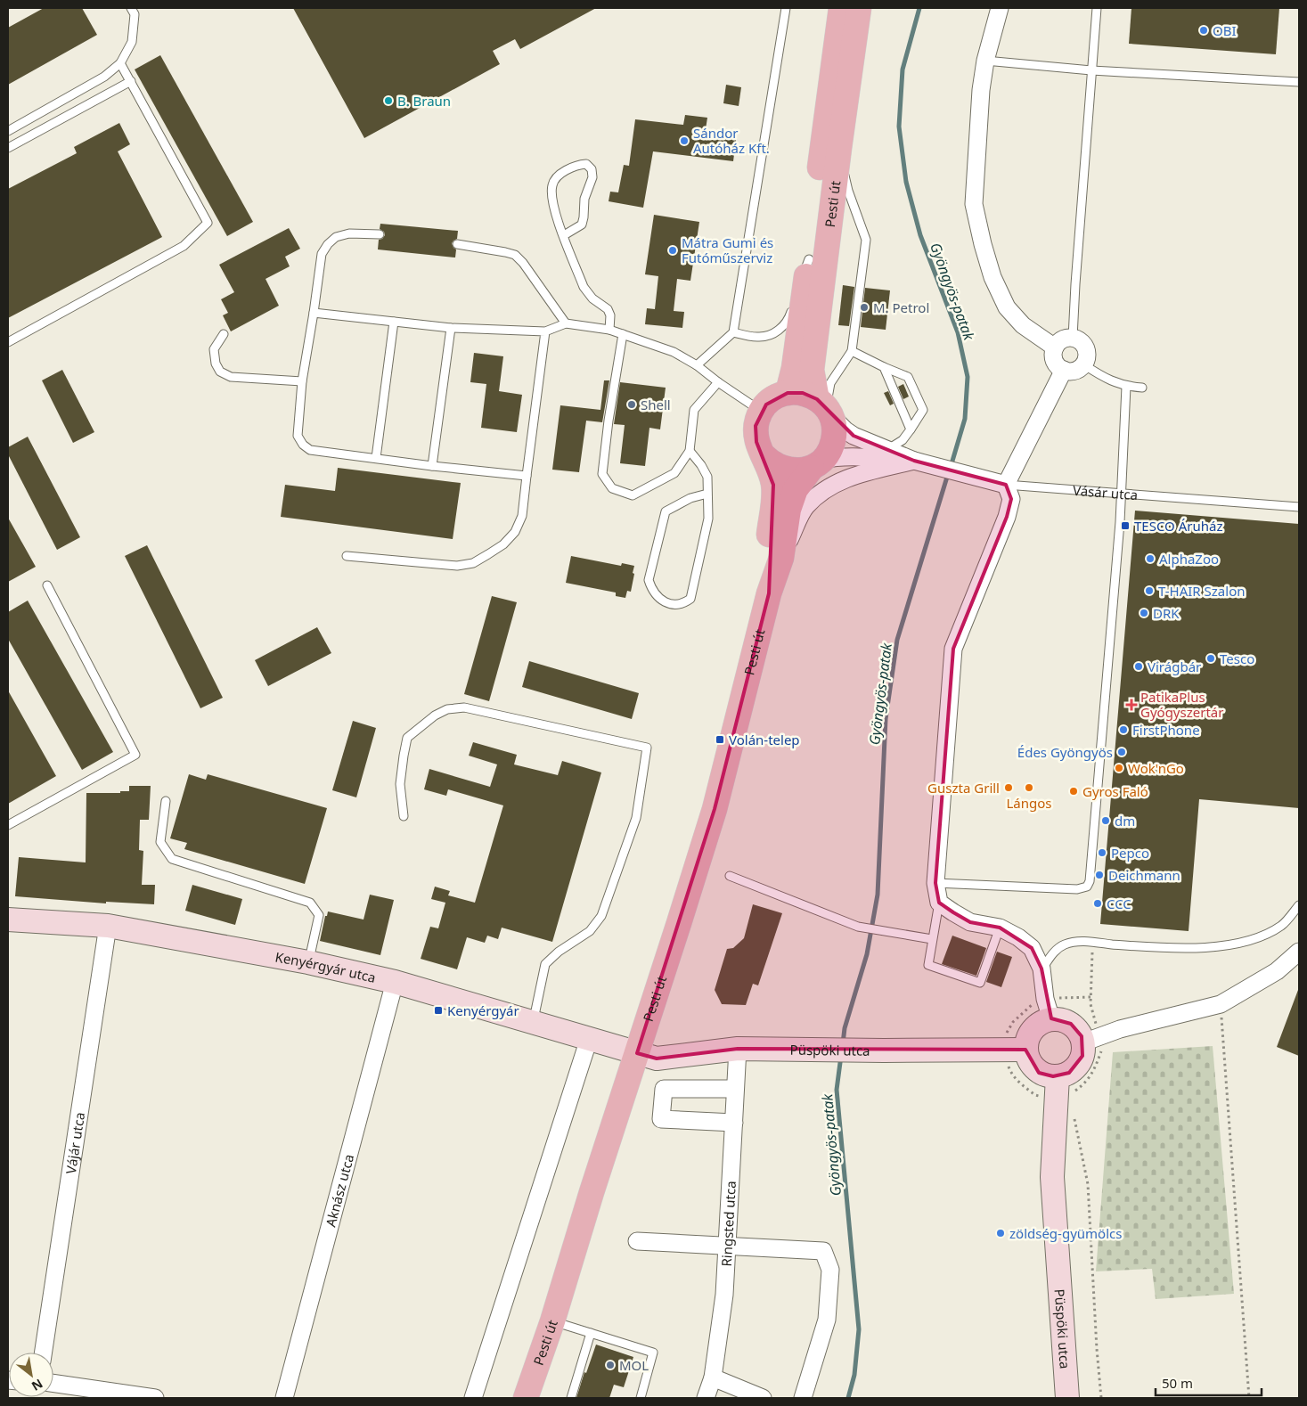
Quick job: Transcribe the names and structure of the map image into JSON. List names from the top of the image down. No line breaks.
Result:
{"streets":{"main road":["Pesti út"],"street":["Vásár utca","Kenyérgyár utca","Püspöki utca","Vájár utca","Aknász utca","Ringsted utca"]},"crossings":[["Pesti út","Vásár utca"],["Pesti út","Kenyérgyár utca"],["Pesti út","Püspöki utca"],["Kenyérgyár utca","Püspöki utca"],["Kenyérgyár utca","Vájár utca"],["Kenyérgyár utca","Aknász utca"],["Püspöki utca","Ringsted utca"]],"water":["Gyöngyös-patak"],"places":{"other":["OBI","B. Braun","Sándor Autóház Kft.","Mátra Gumi és Futóműszerviz","M. Petrol","Shell","AlphaZoo","T-HAIR Szalon","DRK","Tesco","Virágbár","FirstPhone","Édes Gyöngyös","Wok'nGo","Guszta Grill","Lángos","Gyros Faló","dm","Pepco","Deichmann","CCC","zöldség-gyümölcs","MOL"],"transit":["TESCO Áruház","Volán-telep","Kenyérgyár"],"health":["PatikaPlus Gyógyszertár"]},"scale_bar":"50 m","north":"bottom right"}
